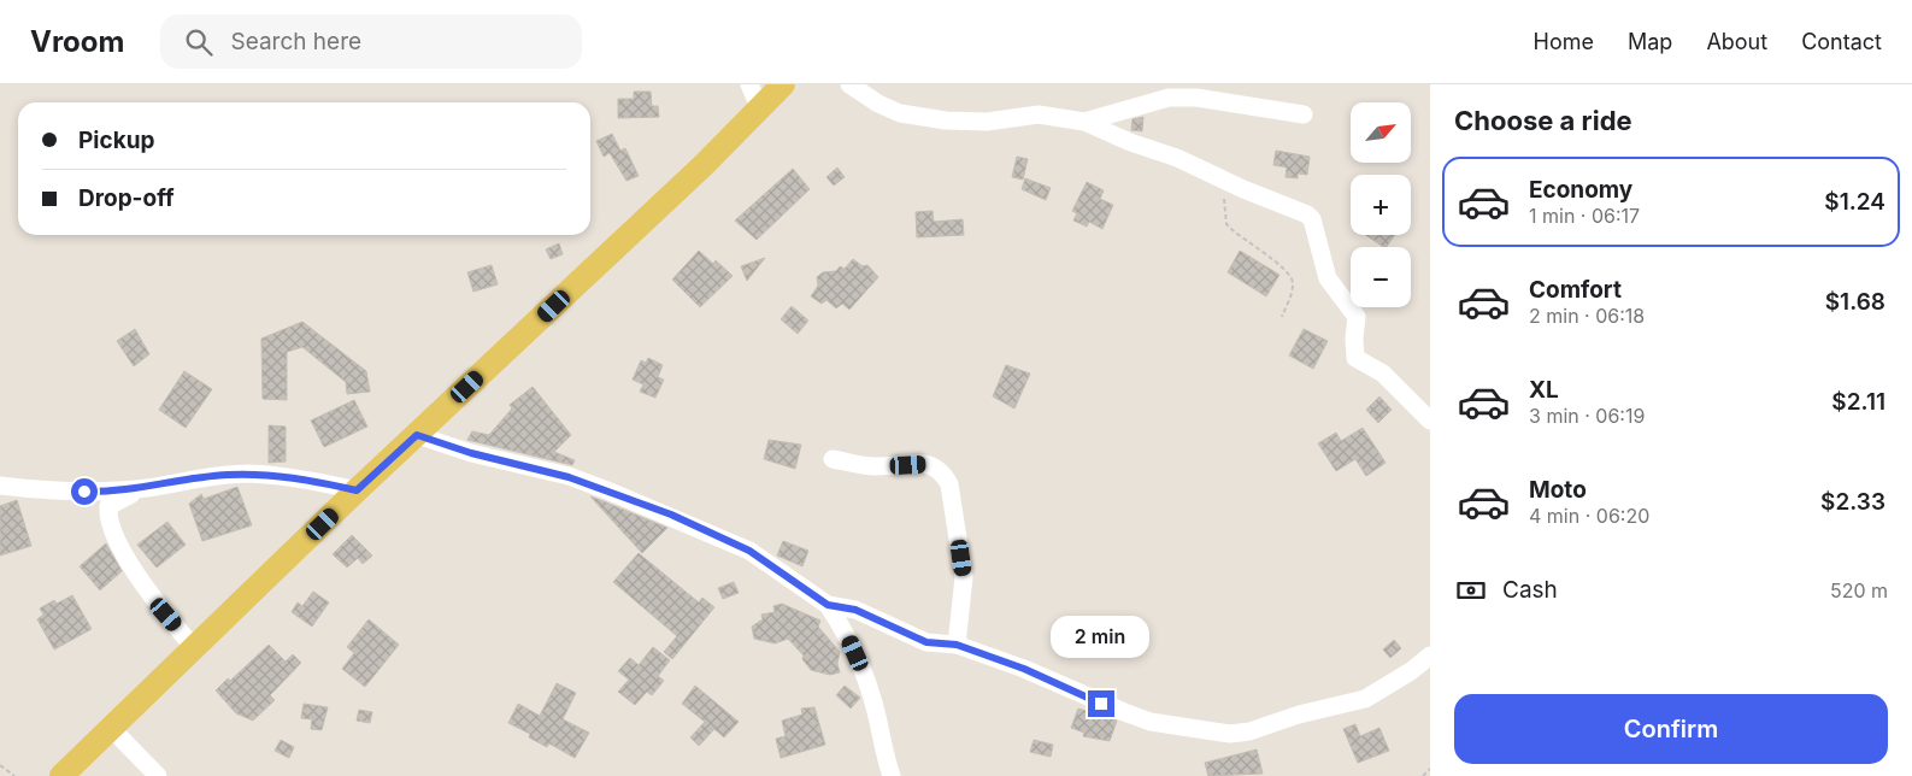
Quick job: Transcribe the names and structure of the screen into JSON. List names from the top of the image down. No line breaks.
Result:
{"north":"top right","page":{"header":"Vroom","search":"Search here","nav":["Home","Map","About","Contact"],"heading":"Choose a ride","map_buttons":["+","−"],"banner":["Pickup","Drop-off"],"list":[{"name":"Economy","note":"1 min · 06:17","value":"$1.24"},{"name":"Comfort","note":"2 min · 06:18","value":"$1.68"},{"name":"XL","note":"3 min · 06:19","value":"$2.11"},{"name":"Moto","note":"4 min · 06:20","value":"$2.33"}],"pay":["Cash","520 m"],"bubble":"2 min","buttons":"Confirm"}}
